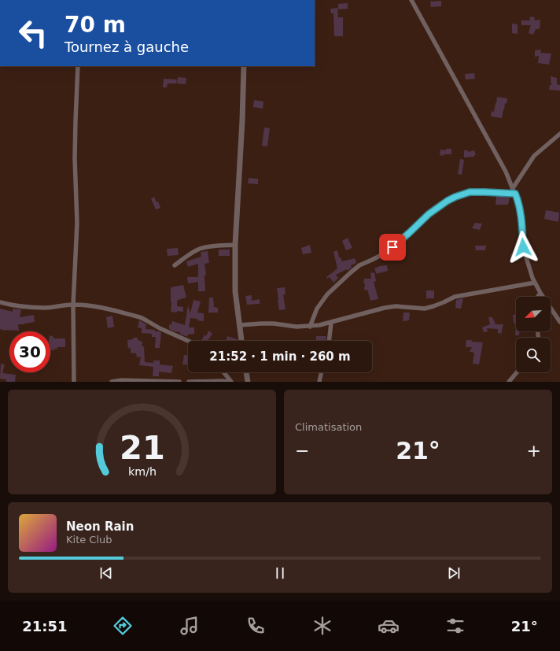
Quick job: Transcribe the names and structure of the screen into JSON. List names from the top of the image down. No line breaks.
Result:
{"north":"bottom left","page":{"turn":["70 m","Tournez à gauche"],"limit":"30","trip":"21:52 · 1 min · 260 m","tile":"Climatisation","heat":["−","21°","+"],"song":["Neon Rain","Kite Club"],"tabs":["21:51","21°"],"gauge":["21","km/h"]}}
